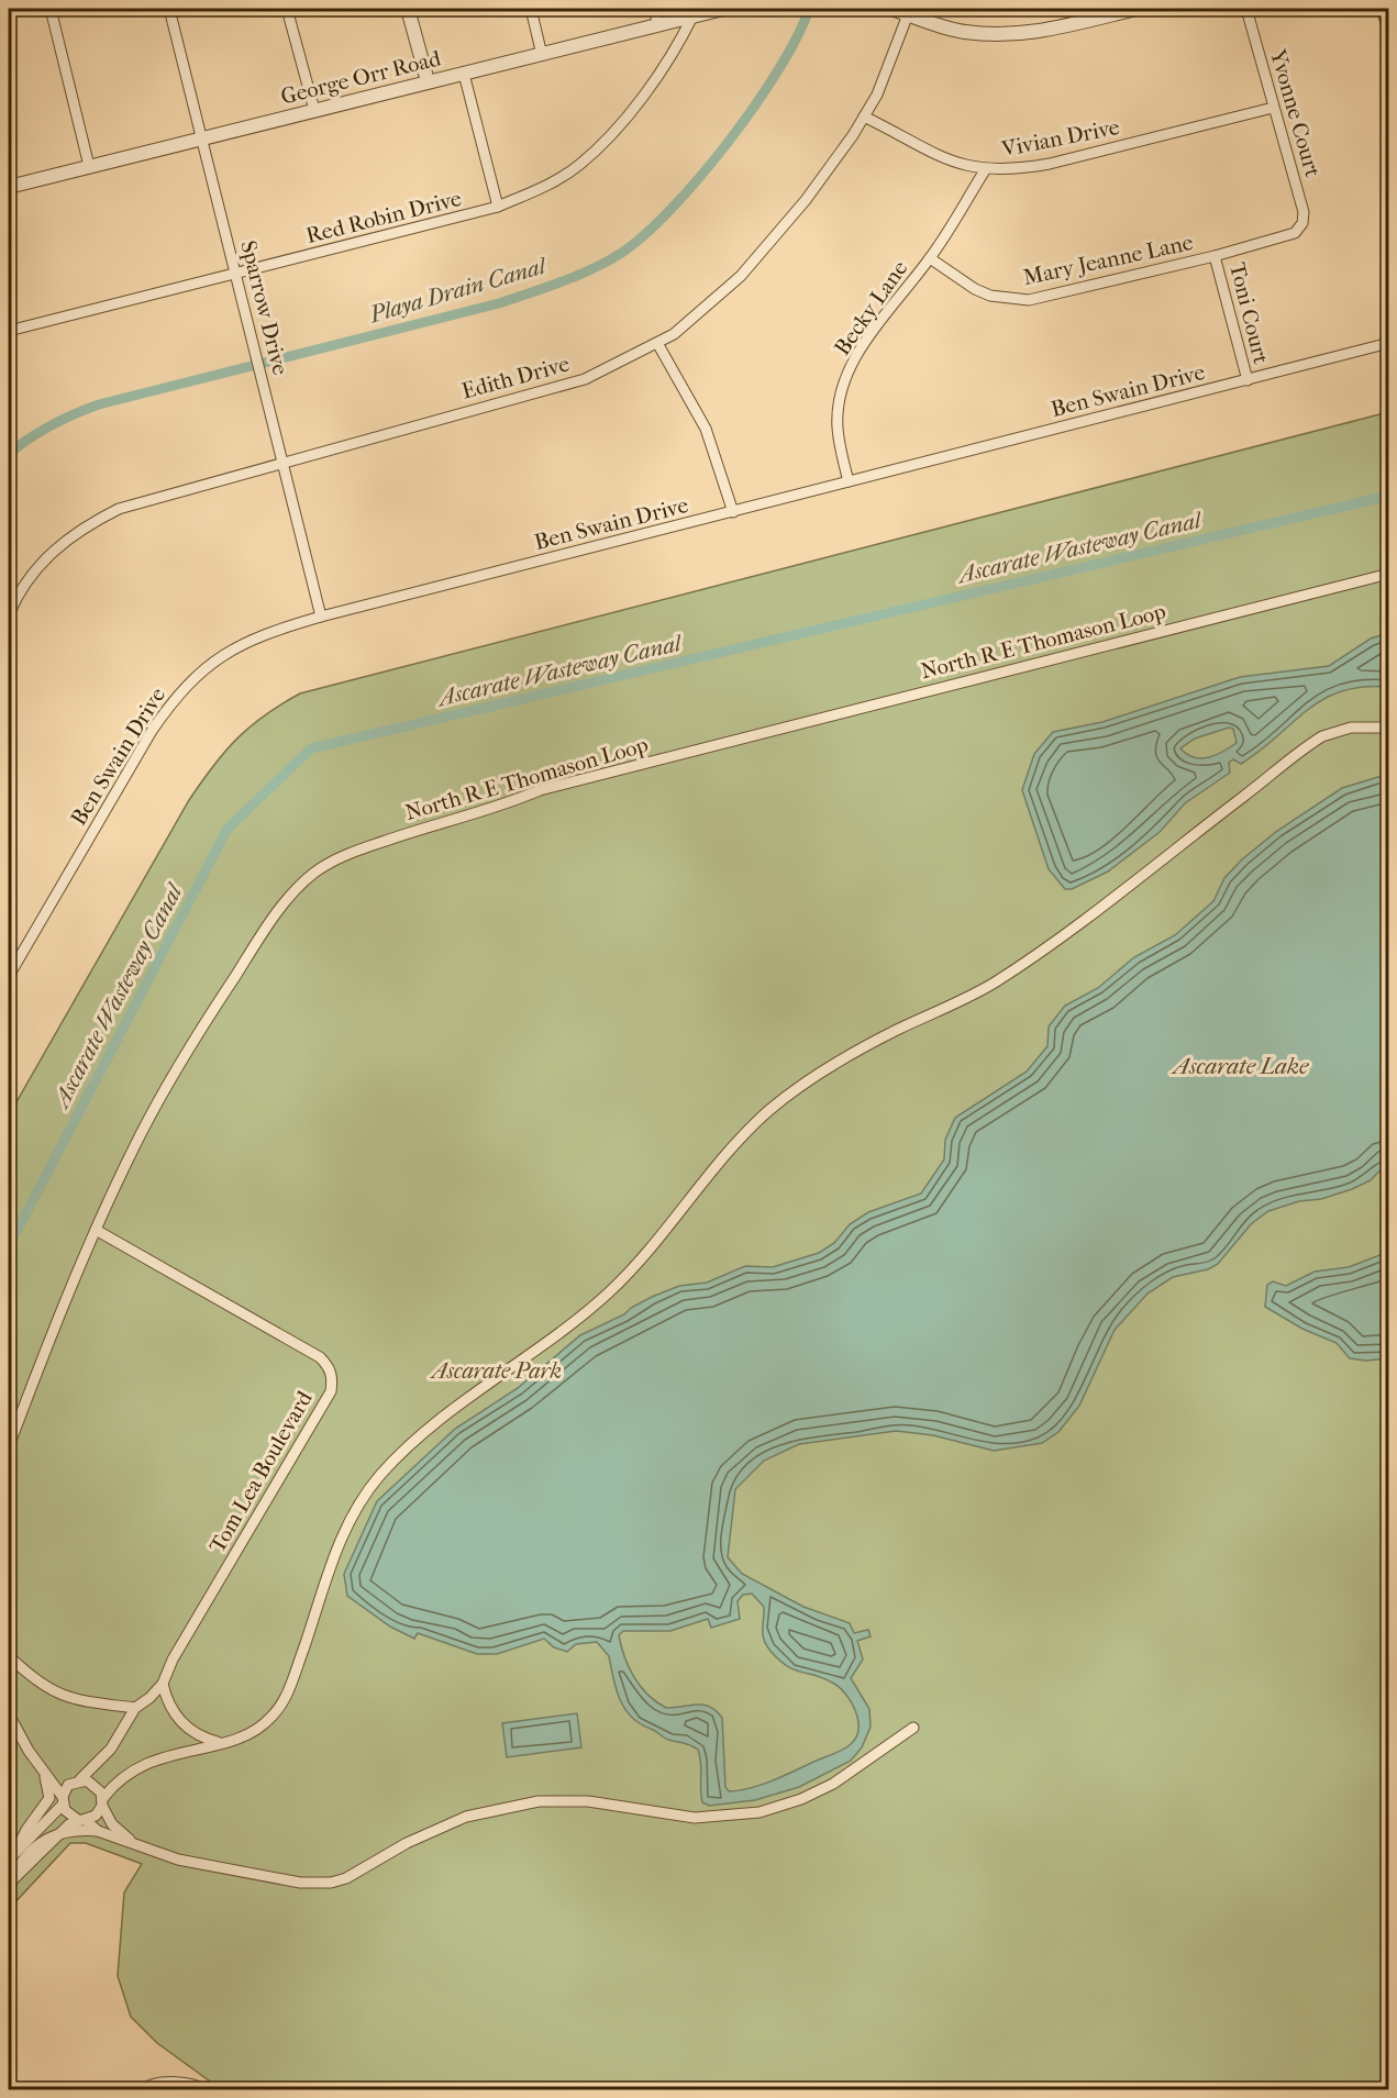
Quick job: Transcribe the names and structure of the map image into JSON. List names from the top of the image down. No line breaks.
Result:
{"streets":{"street":["George Orr Road","Yvonne Court","Vivian Drive","Red Robin Drive","Mary Jeanne Lane","Sparrow Drive","Becky Lane","Toni Court","Edith Drive","Ben Swain Drive","North R E Thomason Loop","Tom Lea Boulevard"]},"crossings":[["George Orr Road","Red Robin Drive"],["George Orr Road","Sparrow Drive"],["Yvonne Court","Vivian Drive"],["Yvonne Court","Mary Jeanne Lane"],["Vivian Drive","Becky Lane"],["Vivian Drive","Edith Drive"],["Red Robin Drive","Sparrow Drive"],["Mary Jeanne Lane","Becky Lane"],["Mary Jeanne Lane","Toni Court"],["Sparrow Drive","Edith Drive"],["Sparrow Drive","Ben Swain Drive"],["Becky Lane","Ben Swain Drive"],["Toni Court","Ben Swain Drive"],["North R E Thomason Loop","Tom Lea Boulevard"]],"water":["Playa Drain Canal","Ascarate Wasteway Canal","Ascarate Lake"],"parks":["Ascarate Park"]}
